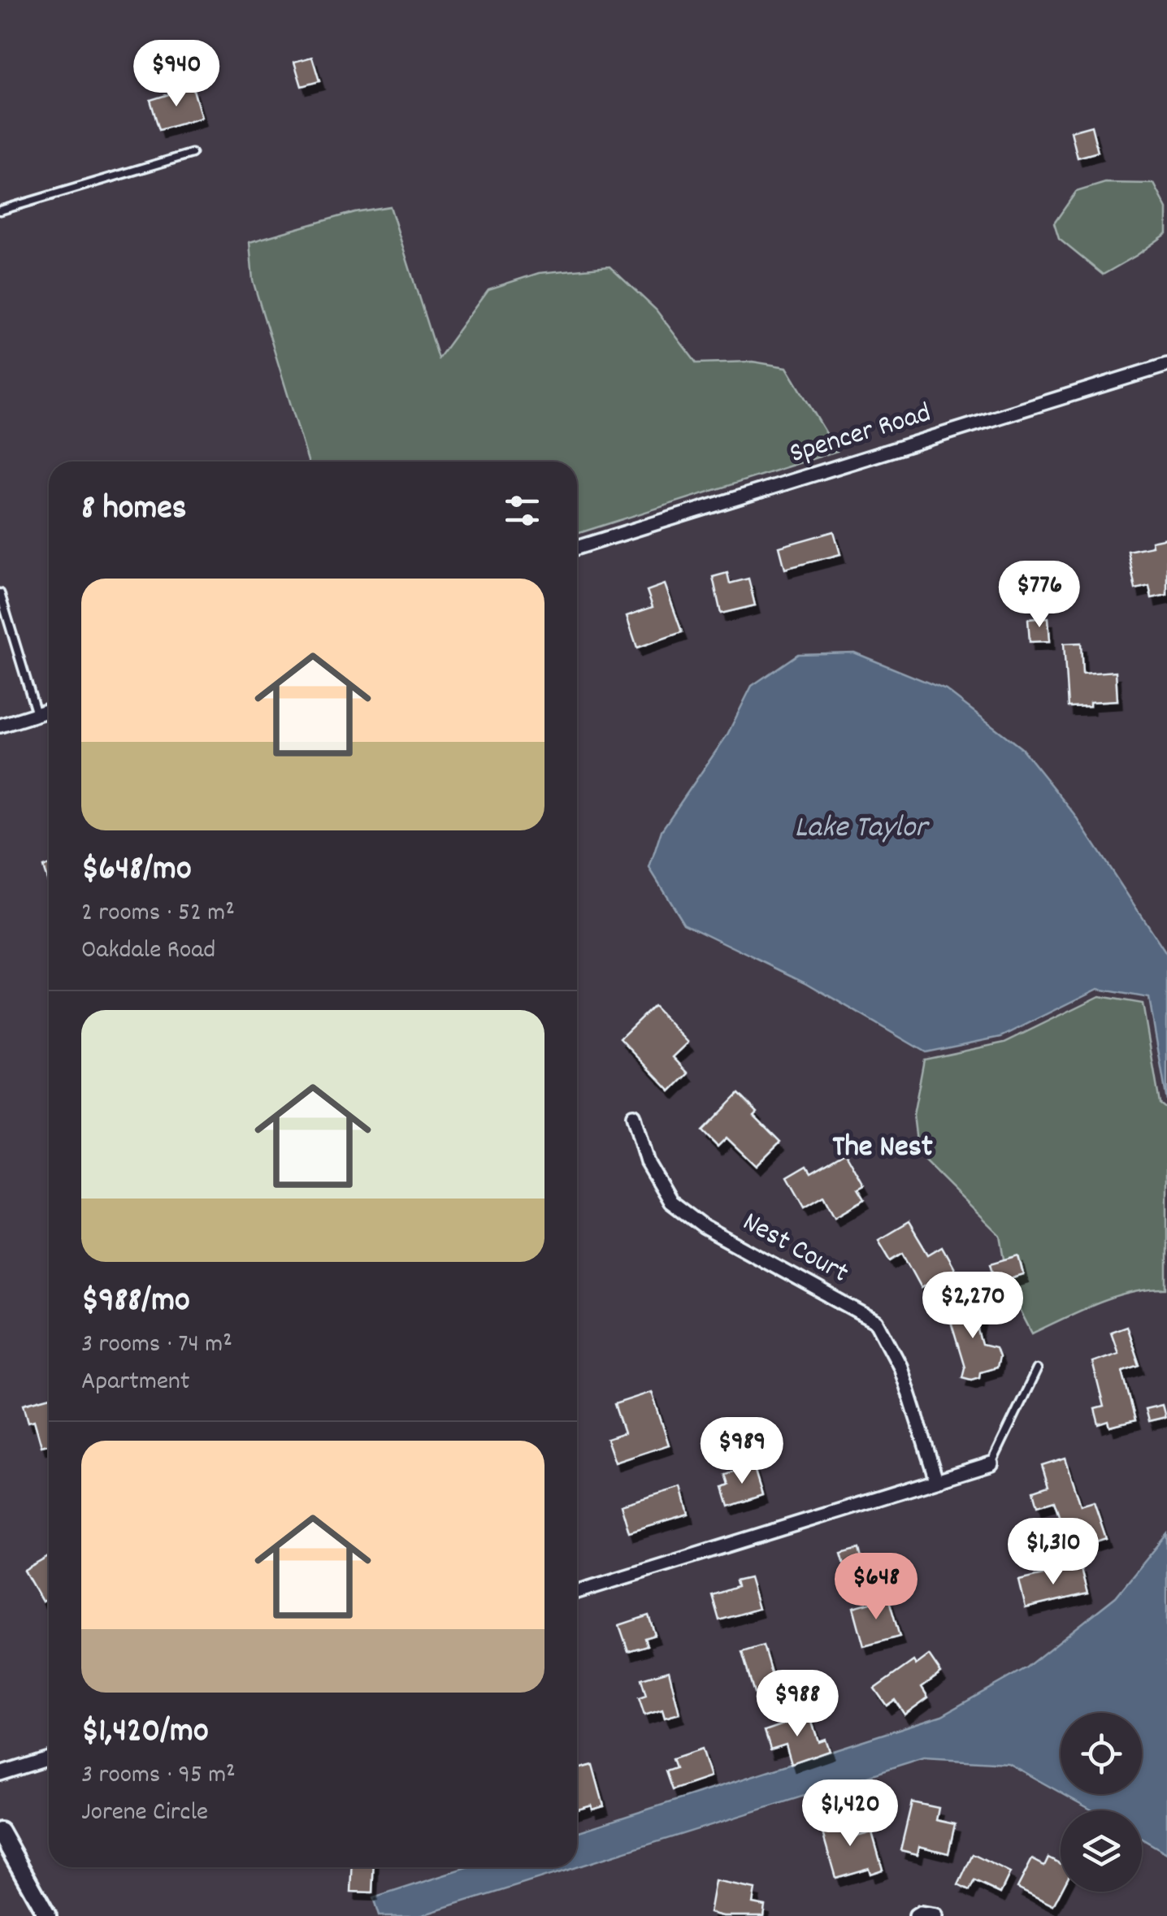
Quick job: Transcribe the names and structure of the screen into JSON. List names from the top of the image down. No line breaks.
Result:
{"streets":{"street":["Spencer Road","Nest Court"]},"districts":["The Nest"],"water":["Lake Taylor"],"page":{"price":["$940","$776","$2,270","$989","$1,310","$648","$988","$1,420"],"heading":"8 homes","list":[{"name":"$648/mo","note":"2 rooms · 52 m² · Oakdale Road"},{"name":"$988/mo","note":"3 rooms · 74 m² · Apartment"},{"name":"$1,420/mo","note":"3 rooms · 95 m² · Jorene Circle"}]}}
